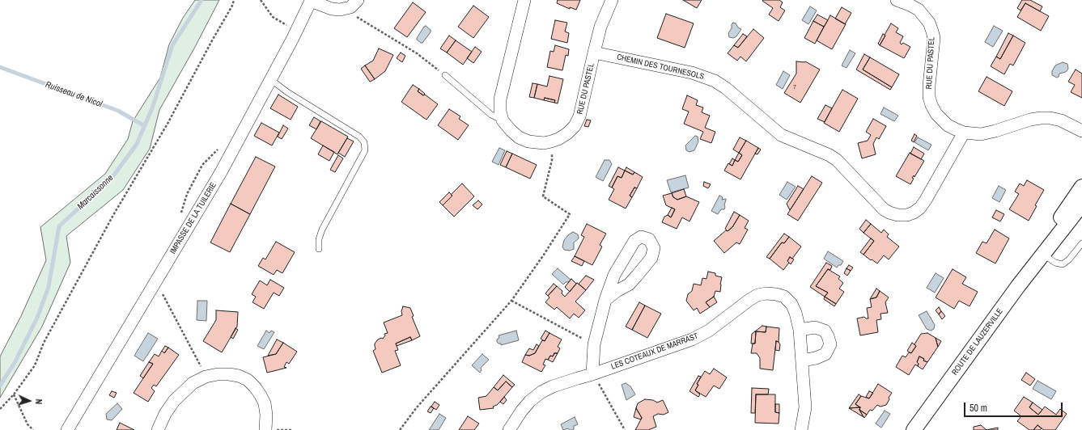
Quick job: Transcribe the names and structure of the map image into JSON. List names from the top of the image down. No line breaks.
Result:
{"streets":{"street":["RUE DU PASTEL","CHEMIN DES TOURNESOLS","IMPASSE DE LA TUILERIE","ROUTE DE LAUZERVILLE","LES COTEAUX DE MARRAST"]},"crossings":[["RUE DU PASTEL","CHEMIN DES TOURNESOLS"]],"water":["Ruisseau de Nicol","Marcaissonne"],"house_numbers":["7"],"scale_bar":"50 m","north":"right"}
